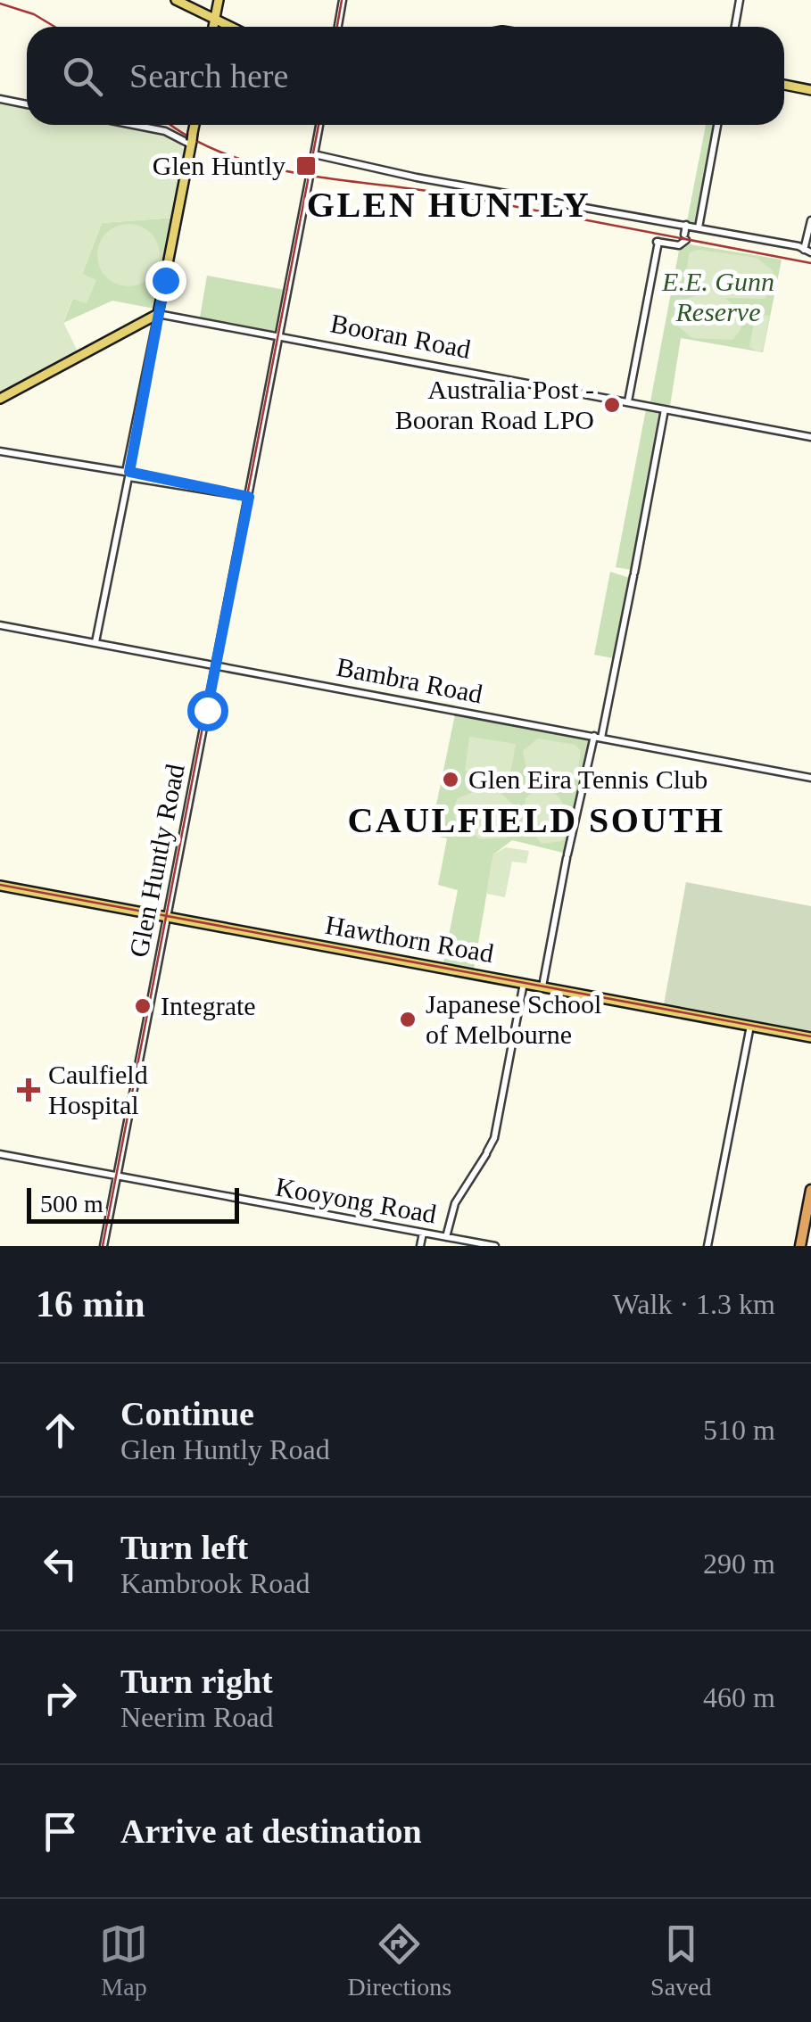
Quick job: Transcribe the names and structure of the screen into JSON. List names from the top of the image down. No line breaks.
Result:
{"streets":{"main road":["Hawthorn Road"],"street":["Booran Road","Bambra Road","Glen Huntly Road","Kooyong Road"]},"crossings":[["Booran Road","Glen Huntly Road"],["Bambra Road","Glen Huntly Road"],["Glen Huntly Road","Hawthorn Road"],["Glen Huntly Road","Kooyong Road"]],"districts":["GLEN HUNTLY","CAULFIELD SOUTH"],"parks":["E.E. Gunn Reserve"],"places":{"transit":["Glen Huntly"],"other":["Australia Post - Booran Road LPO","Glen Eira Tennis Club","Integrate","Japanese School of Melbourne"],"health":["Caulfield Hospital"]},"scale_bar":"500 m","page":{"search":"Search here","scale":"500 m","heading":["16 min","Walk · 1.3 km"],"list":[["Continue","Glen Huntly Road","510 m"],["Turn left","Kambrook Road","290 m"],["Turn right","Neerim Road","460 m"],"Arrive at destination"],"nav":["Map","Directions","Saved"]}}
